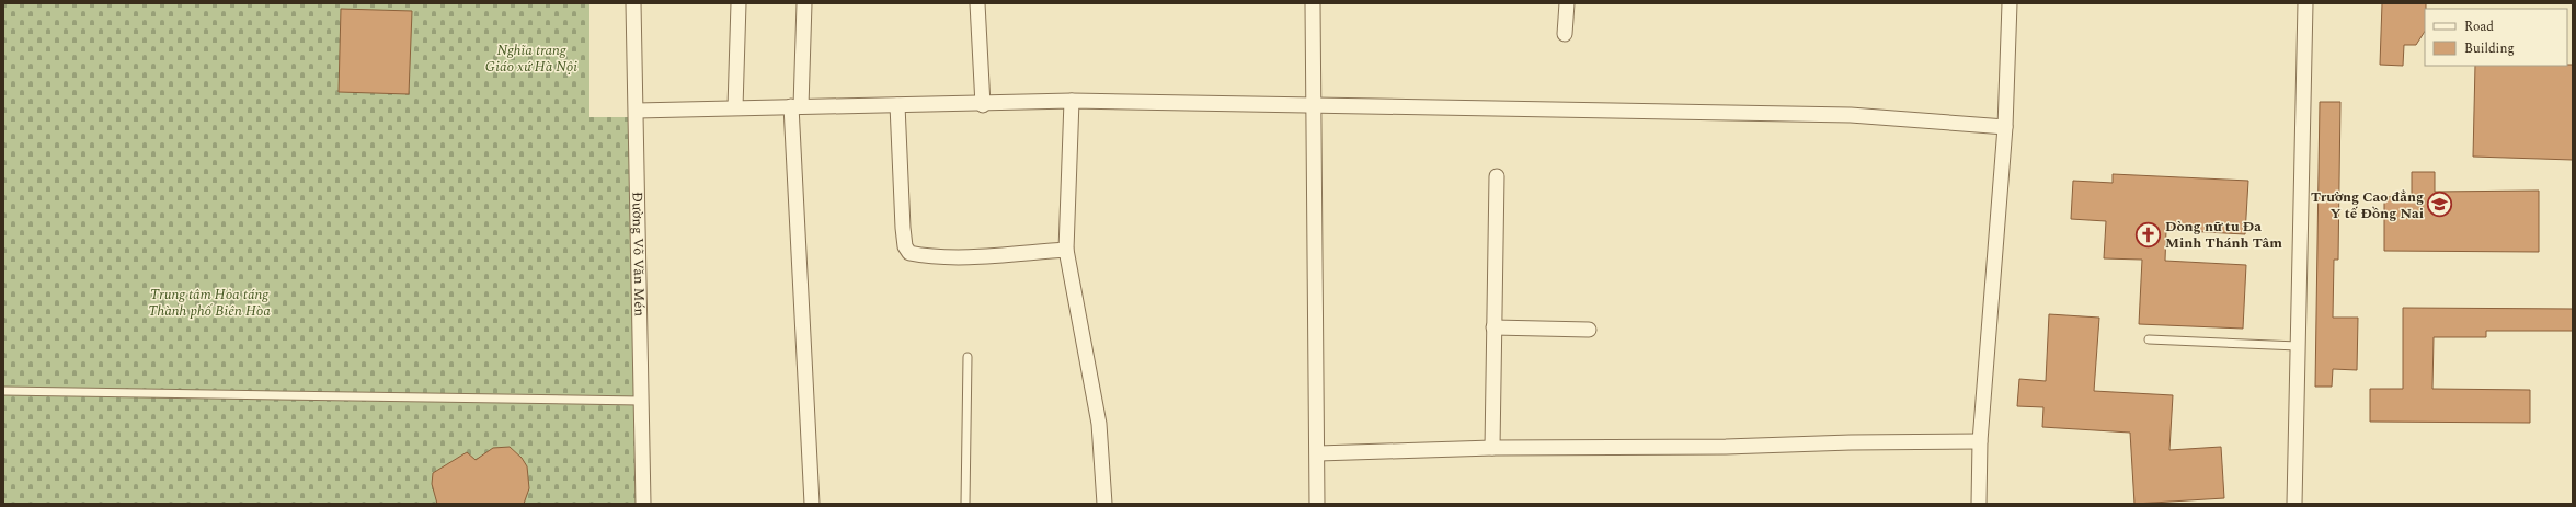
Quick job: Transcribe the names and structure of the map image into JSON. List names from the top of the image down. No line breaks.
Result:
{"streets":{"street":["Đường Võ Văn Mén"]},"parks":["Nghĩa trang Giáo xứ Hà Nội","Trung tâm Hỏa táng Thành phố Biên Hòa"],"places":{"school or university":["Trường Cao đẳng Y tế Đồng Nai"],"church":["Dòng nữ tu Đa Minh Thánh Tâm"]},"legend":["Road","Building"]}
